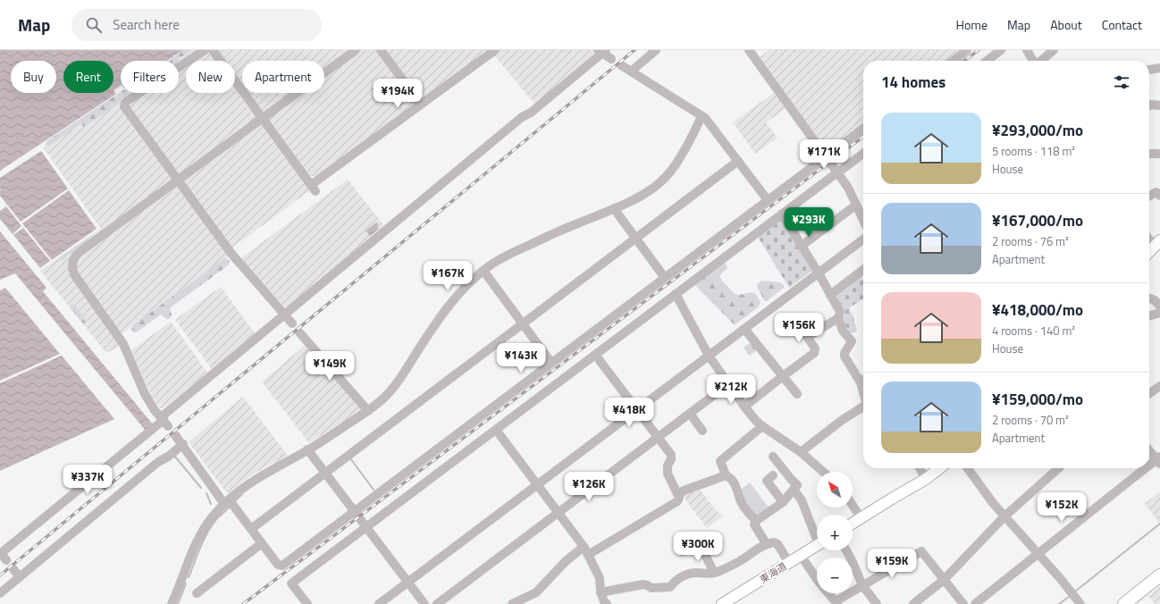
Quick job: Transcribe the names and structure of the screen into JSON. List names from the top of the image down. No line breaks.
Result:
{"streets":{"main road":["東海道"]},"north":"top left","page":{"header":"Map","search":"Search here","nav":["Home","Map","About","Contact"],"chip":["Buy","Rent","Filters","New","Apartment"],"heading":"14 homes","price":["¥194K","¥171K","¥293K","¥167K","¥156K","¥143K","¥149K","¥212K","¥418K","¥337K","¥126K","¥152K","¥300K","¥159K"],"list":[{"name":"¥293,000/mo","note":"5 rooms · 118 m² · House"},{"name":"¥167,000/mo","note":"2 rooms · 76 m² · Apartment"},{"name":"¥418,000/mo","note":"4 rooms · 140 m² · House"},{"name":"¥159,000/mo","note":"2 rooms · 70 m² · Apartment"}],"map_buttons":["+","−"]}}
